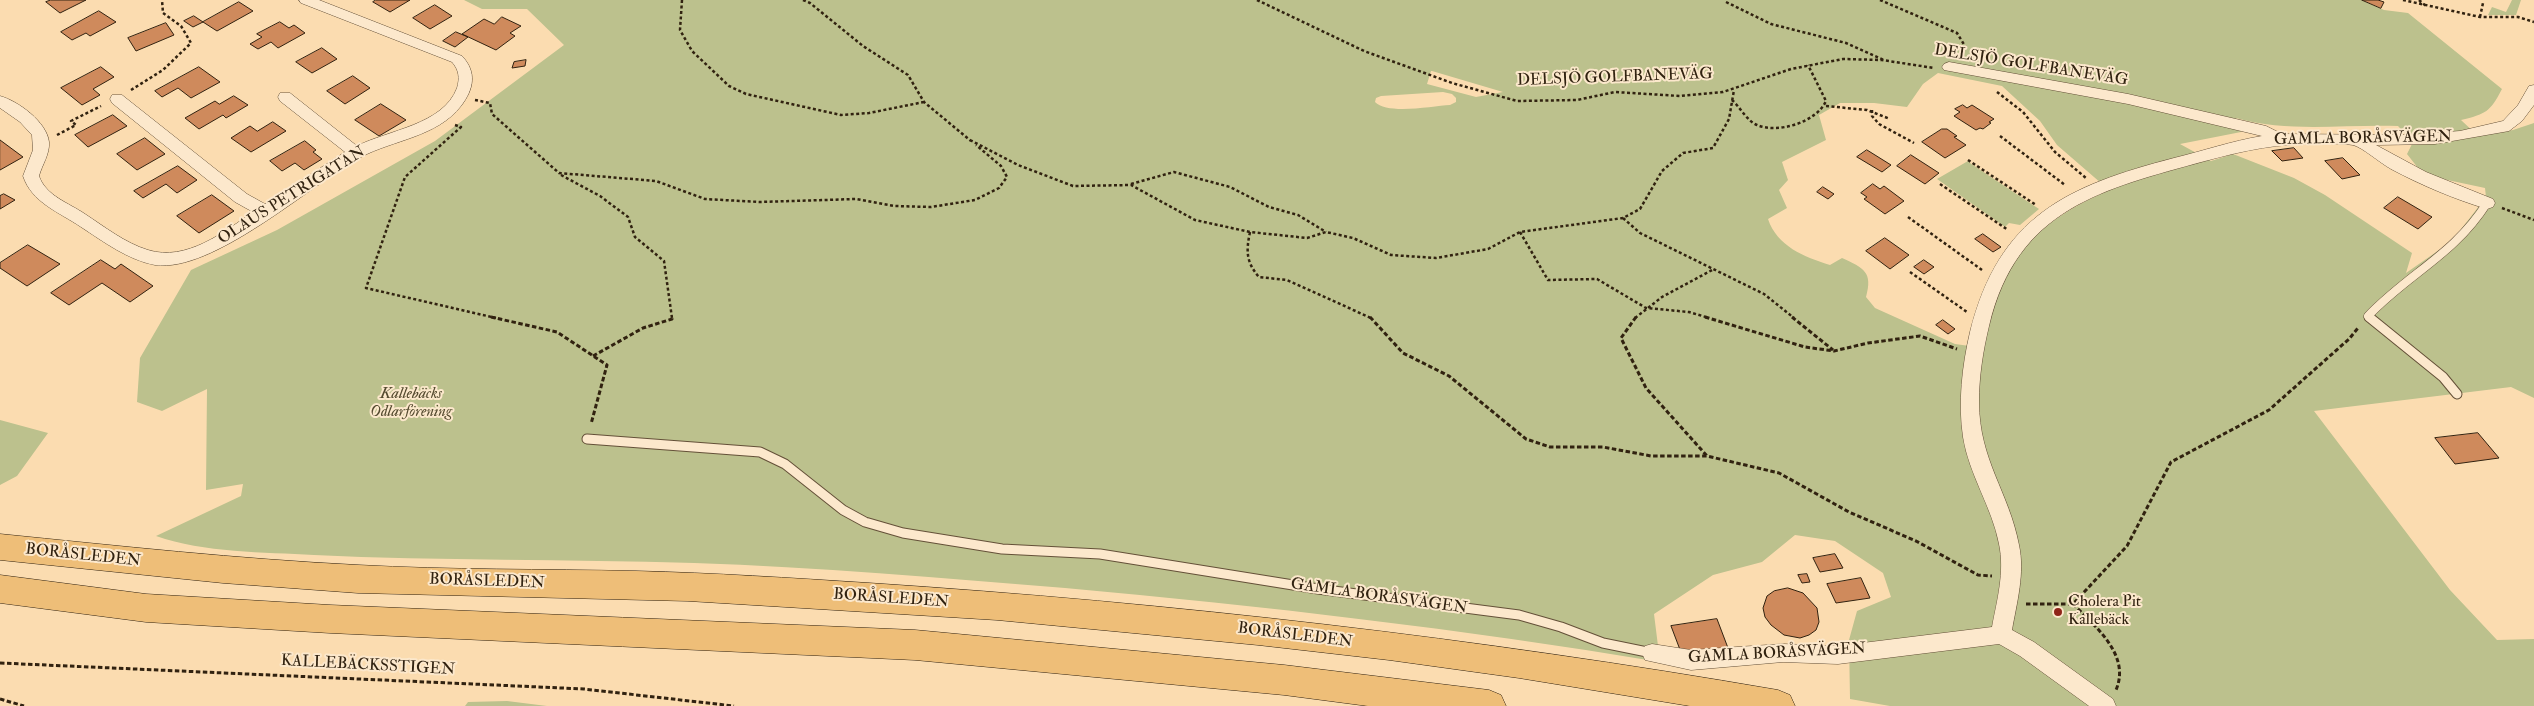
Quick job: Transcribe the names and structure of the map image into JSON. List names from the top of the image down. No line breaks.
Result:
{"streets":{"highway":["BORÅSLEDEN"],"street":["DELSJÖ GOLFBANEVÄG","GAMLA BORÅSVÄGEN","OLAUS PETRIGATAN"],"path":["KALLEBÄCKSSTIGEN"]},"crossings":[["DELSJÖ GOLFBANEVÄG","GAMLA BORÅSVÄGEN"]],"parks":["Kallebäcks Odlarförening"],"places":["Cholera Pit Kallebäck"]}
